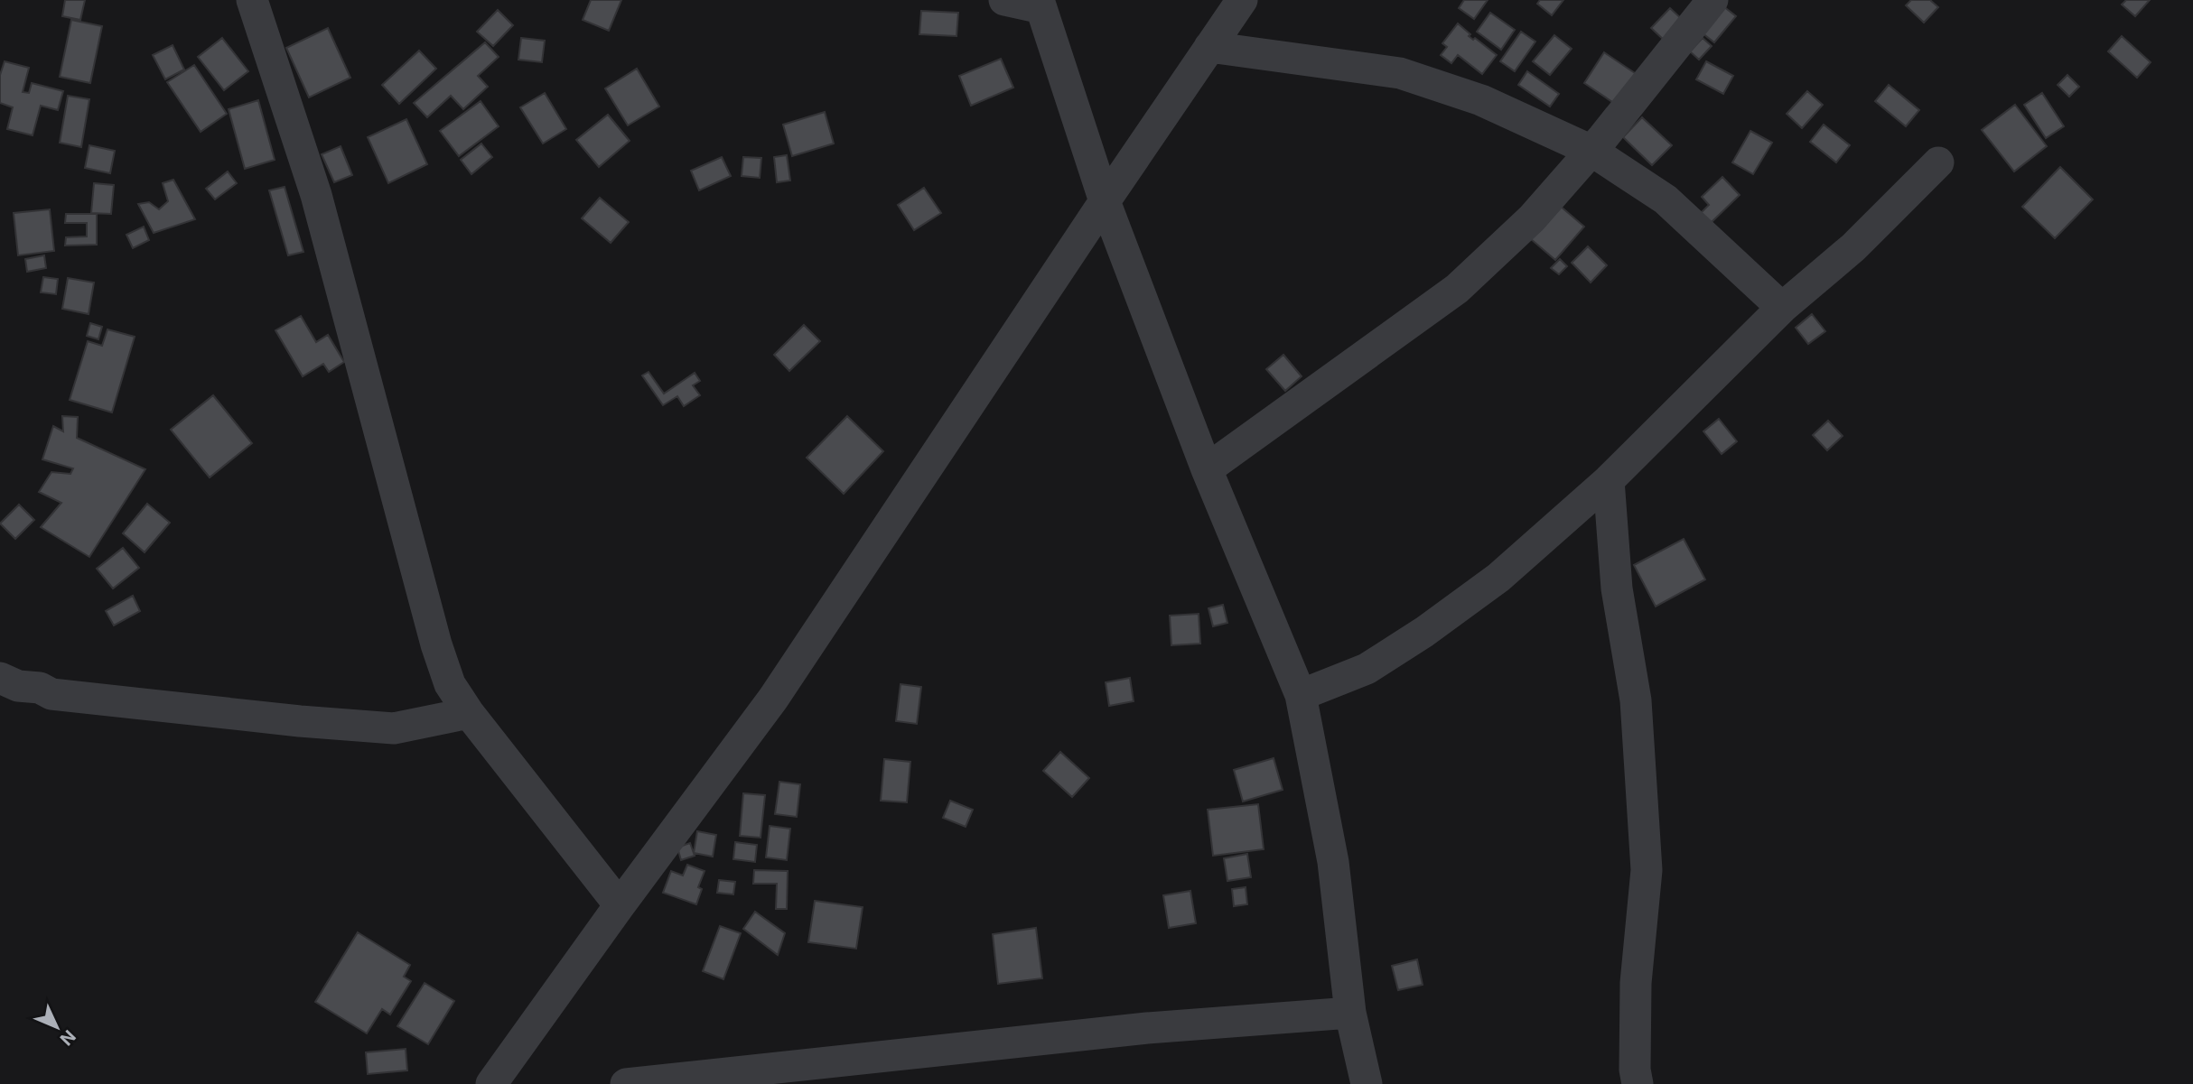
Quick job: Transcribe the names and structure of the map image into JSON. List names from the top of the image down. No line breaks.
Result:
{"north":"bottom right"}
